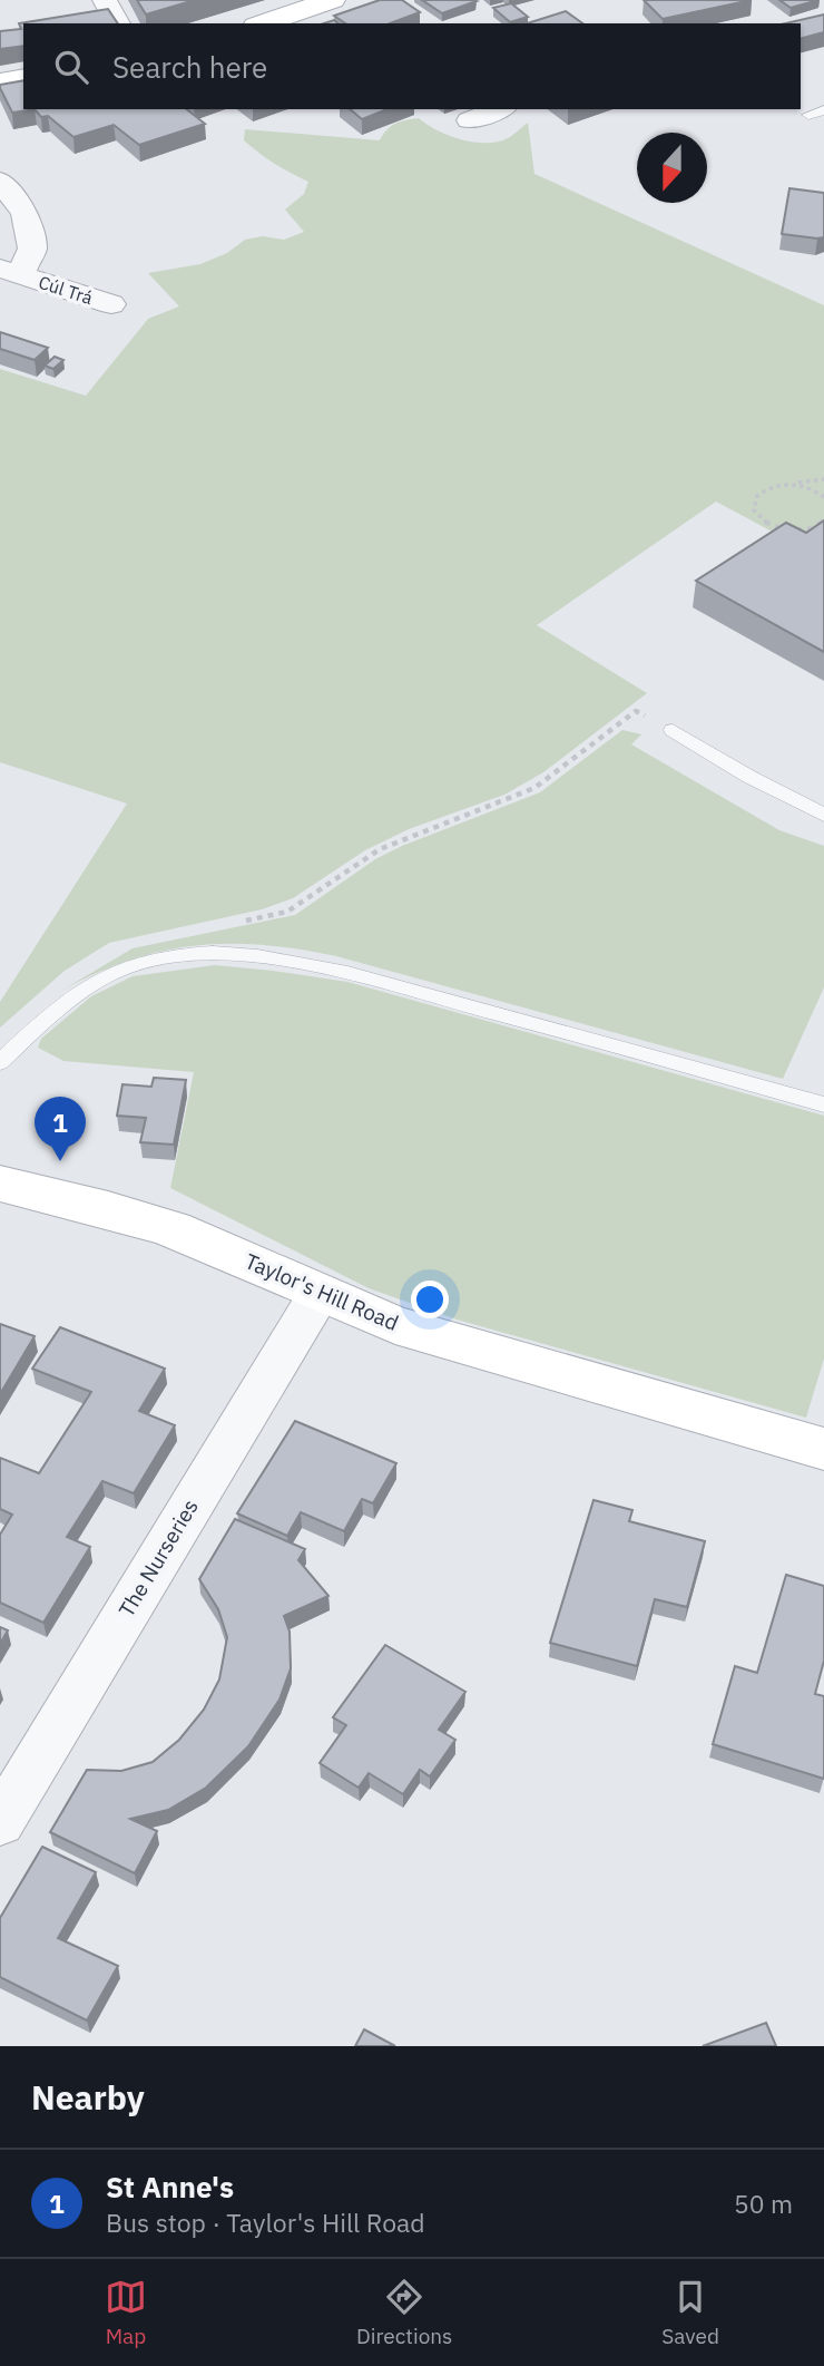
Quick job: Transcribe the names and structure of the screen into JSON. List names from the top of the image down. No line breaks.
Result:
{"streets":{"main road":["Taylor's Hill Road"],"street":["Cúl Trá","The Nurseries"]},"crossings":[["Taylor's Hill Road","The Nurseries"]],"north":"bottom","page":{"search":"Search here","pins":"1","heading":"Nearby","list":[{"mark":"1","name":"St Anne's","note":"Bus stop · Taylor's Hill Road","value":"50 m"}],"nav":["Map","Directions","Saved"]}}
